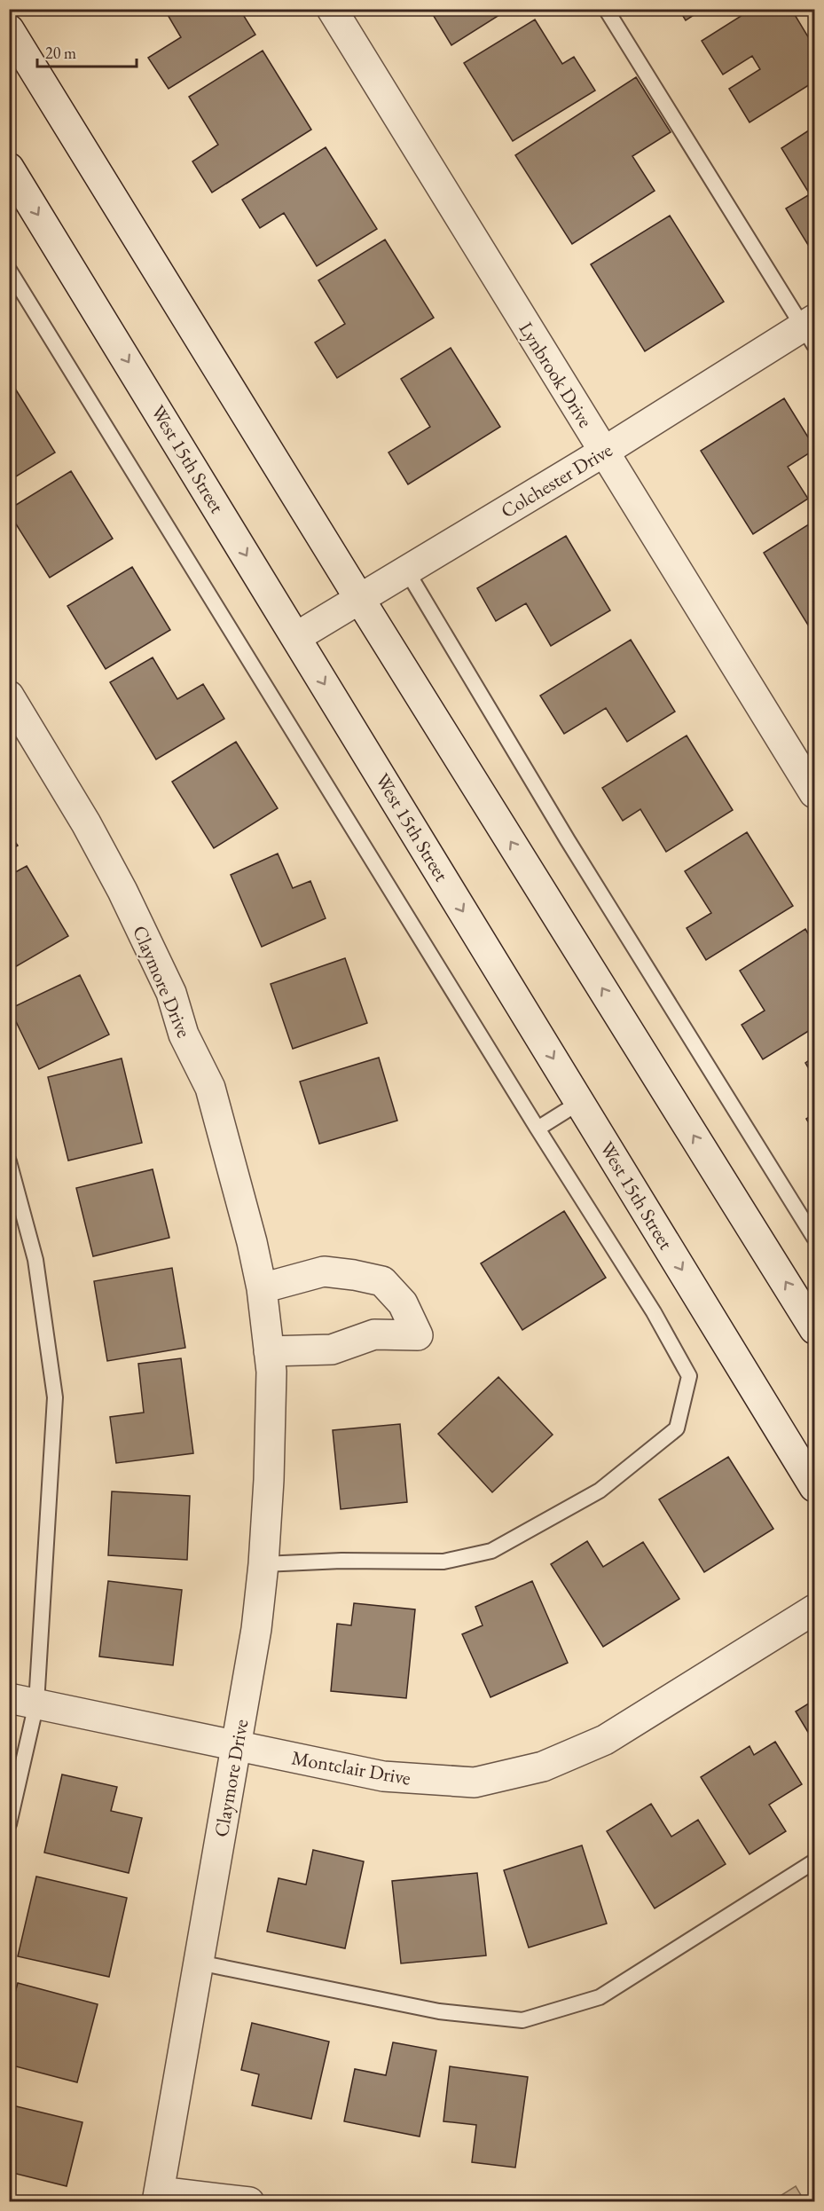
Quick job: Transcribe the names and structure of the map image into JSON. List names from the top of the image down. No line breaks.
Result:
{"streets":{"street":["Lynbrook Drive","West 15th Street","Colchester Drive","Claymore Drive","Montclair Drive"]},"crossings":[["Lynbrook Drive","Colchester Drive"],["West 15th Street","Colchester Drive"],["Claymore Drive","Montclair Drive"]],"scale_bar":"20 m"}
